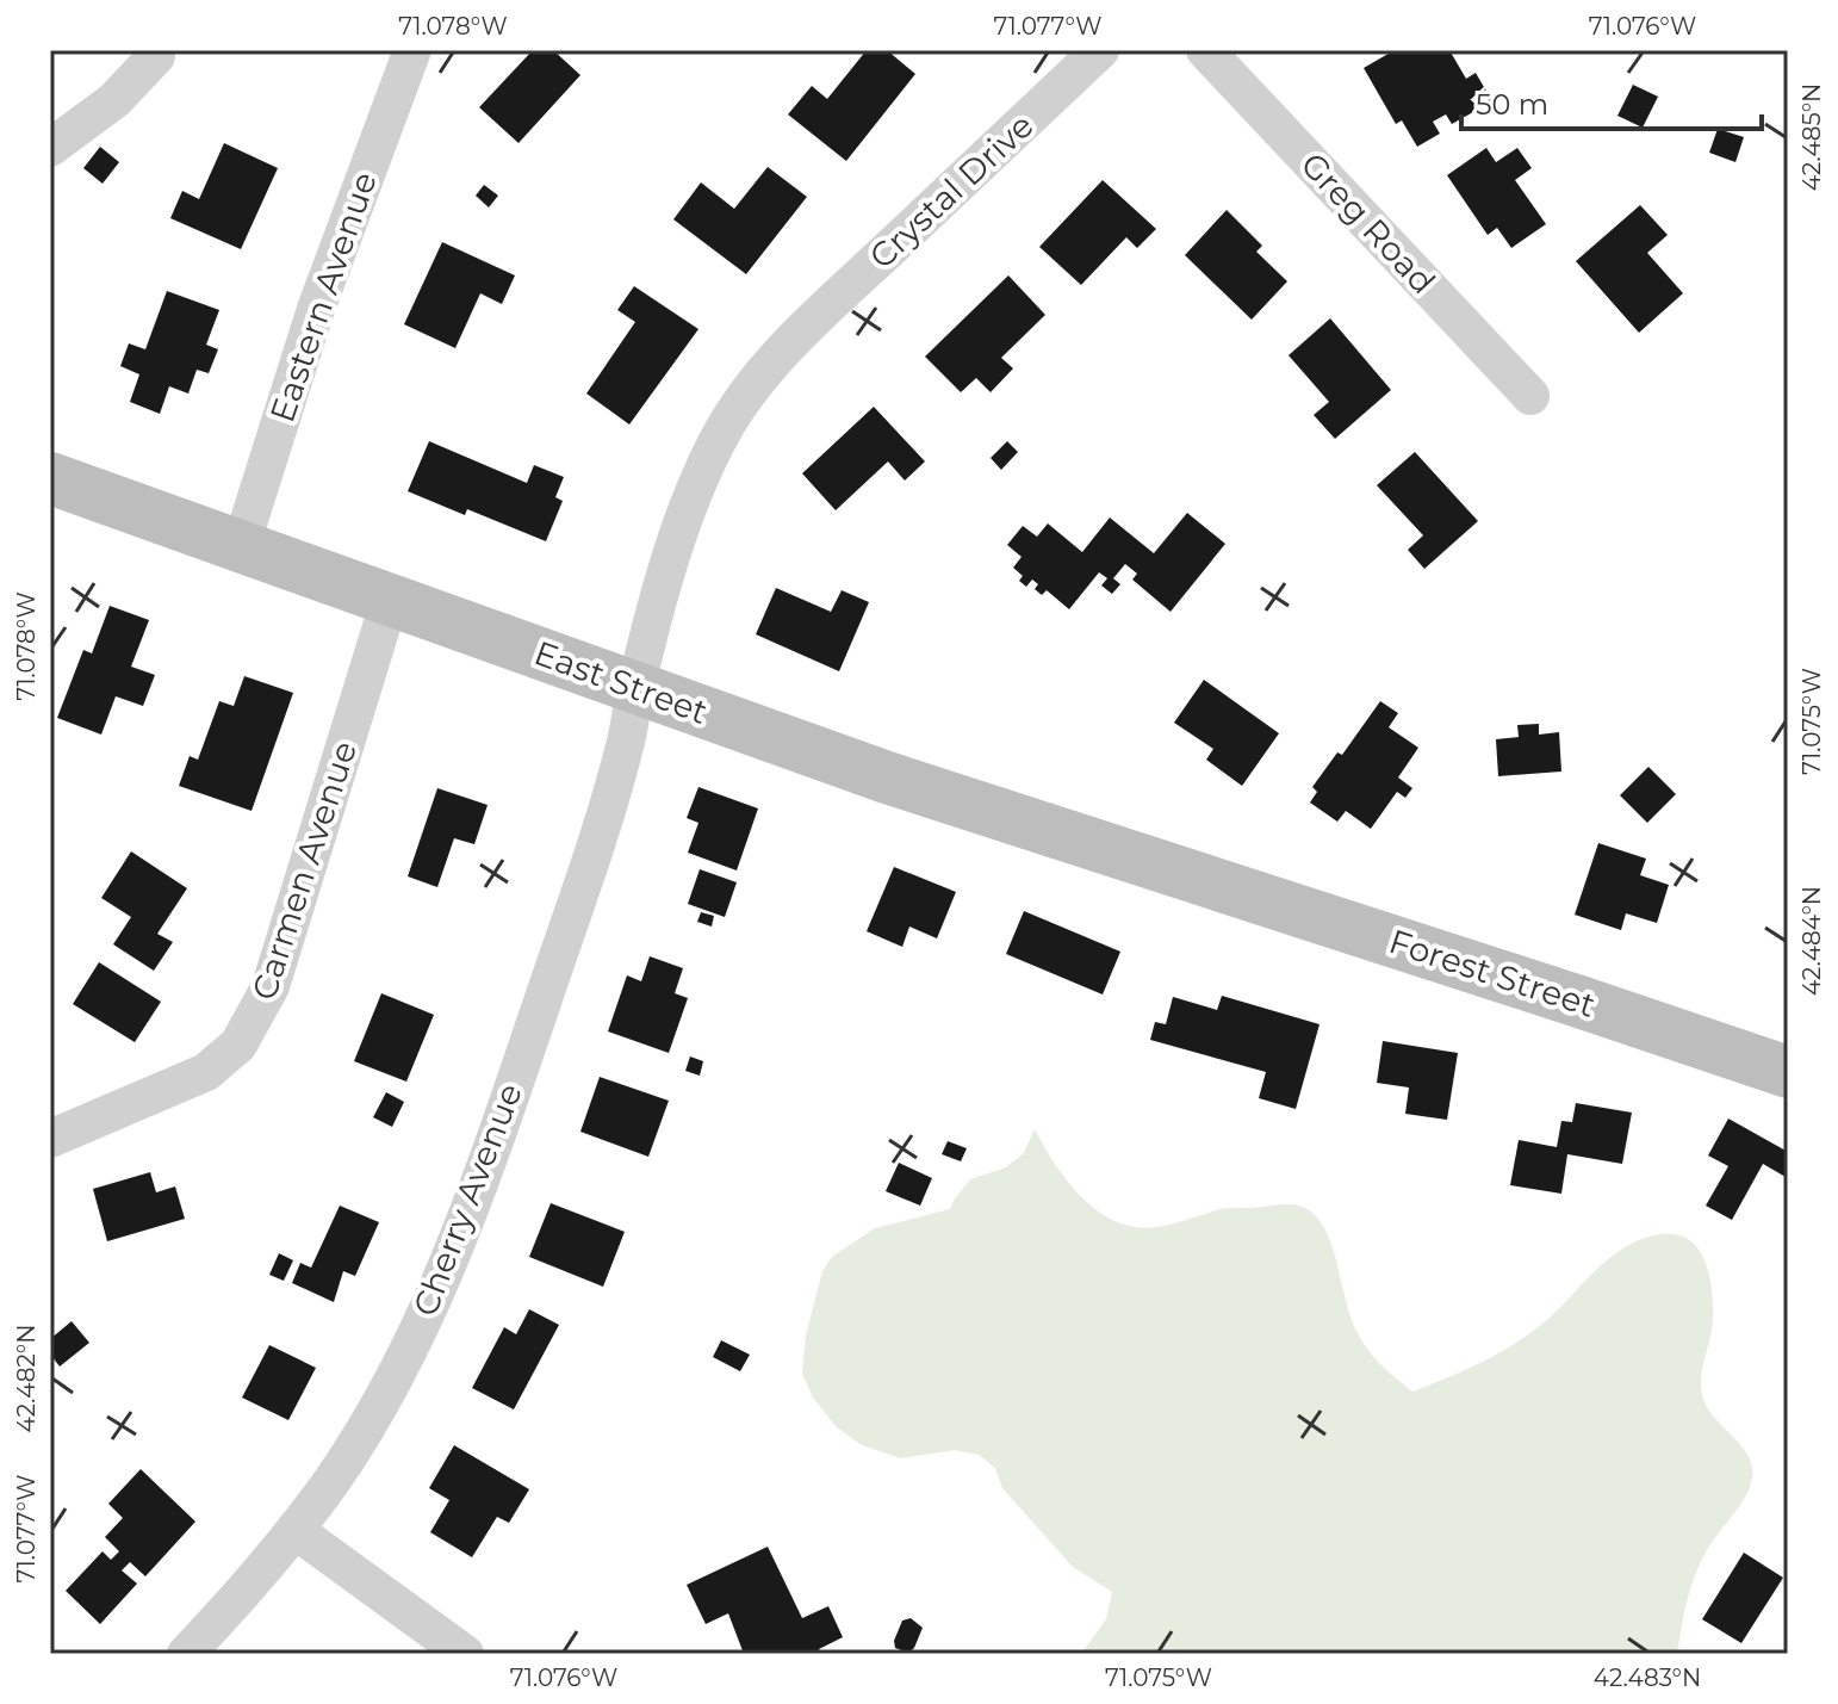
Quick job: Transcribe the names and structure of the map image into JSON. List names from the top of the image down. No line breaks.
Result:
{"streets":{"main road":["East Street","Forest Street"],"street":["Crystal Drive","Greg Road","Eastern Avenue","Carmen Avenue","Cherry Avenue"]},"crossings":[["Crystal Drive","East Street"],["Crystal Drive","Cherry Avenue"],["Eastern Avenue","East Street"],["East Street","Carmen Avenue"],["East Street","Forest Street"],["East Street","Cherry Avenue"]],"scale_bar":"50 m","coordinates":["71.078°W","71.077°W","71.076°W","42.485°N","71.075°W","42.484°N","42.482°N","42.483°N"]}
